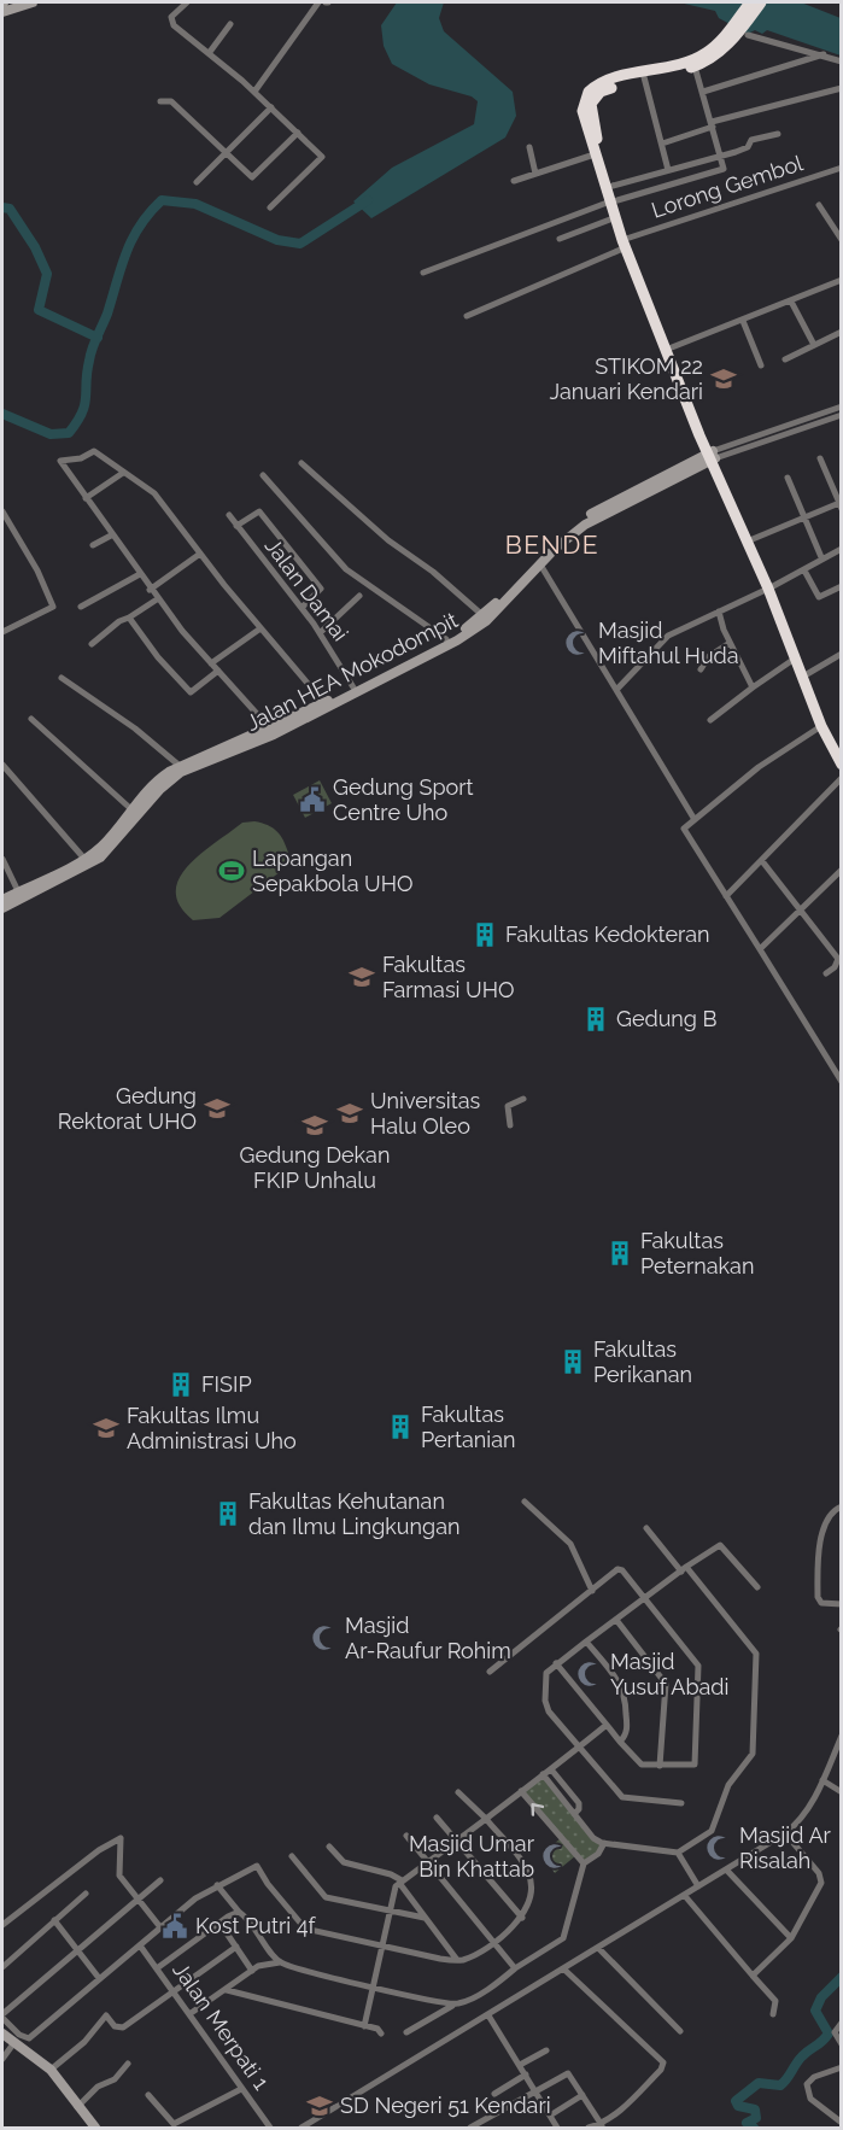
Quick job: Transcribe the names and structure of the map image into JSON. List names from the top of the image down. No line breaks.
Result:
{"streets":{"street":["Lorong Gembol","Jalan Damai","Jalan HEA Mokodompit","Jalan Merpati 1"]},"crossings":[["Jalan Damai","Jalan HEA Mokodompit"]],"districts":["BENDE"],"places":{"school or university":["STIKOM 22 Januari Kendari","Fakultas Farmasi UHO","Gedung Rektorat UHO","Universitas Halu Oleo","Gedung Dekan FKIP Unhalu","Fakultas Ilmu Administrasi Uho","SD Negeri 51 Kendari"],"mosque":["Masjid Miftahul Huda","Masjid Ar-Raufur Rohim","Masjid Yusuf Abadi","Masjid Ar Risalah","Masjid Umar Bin Khattab"],"public building":["Gedung Sport Centre Uho","Kost Putri 4f"],"sports":["Lapangan Sepakbola UHO"],"building":["Fakultas Kedokteran","Gedung B","Fakultas Peternakan","Fakultas Perikanan","FISIP","Fakultas Pertanian","Fakultas Kehutanan dan Ilmu Lingkungan"]}}
